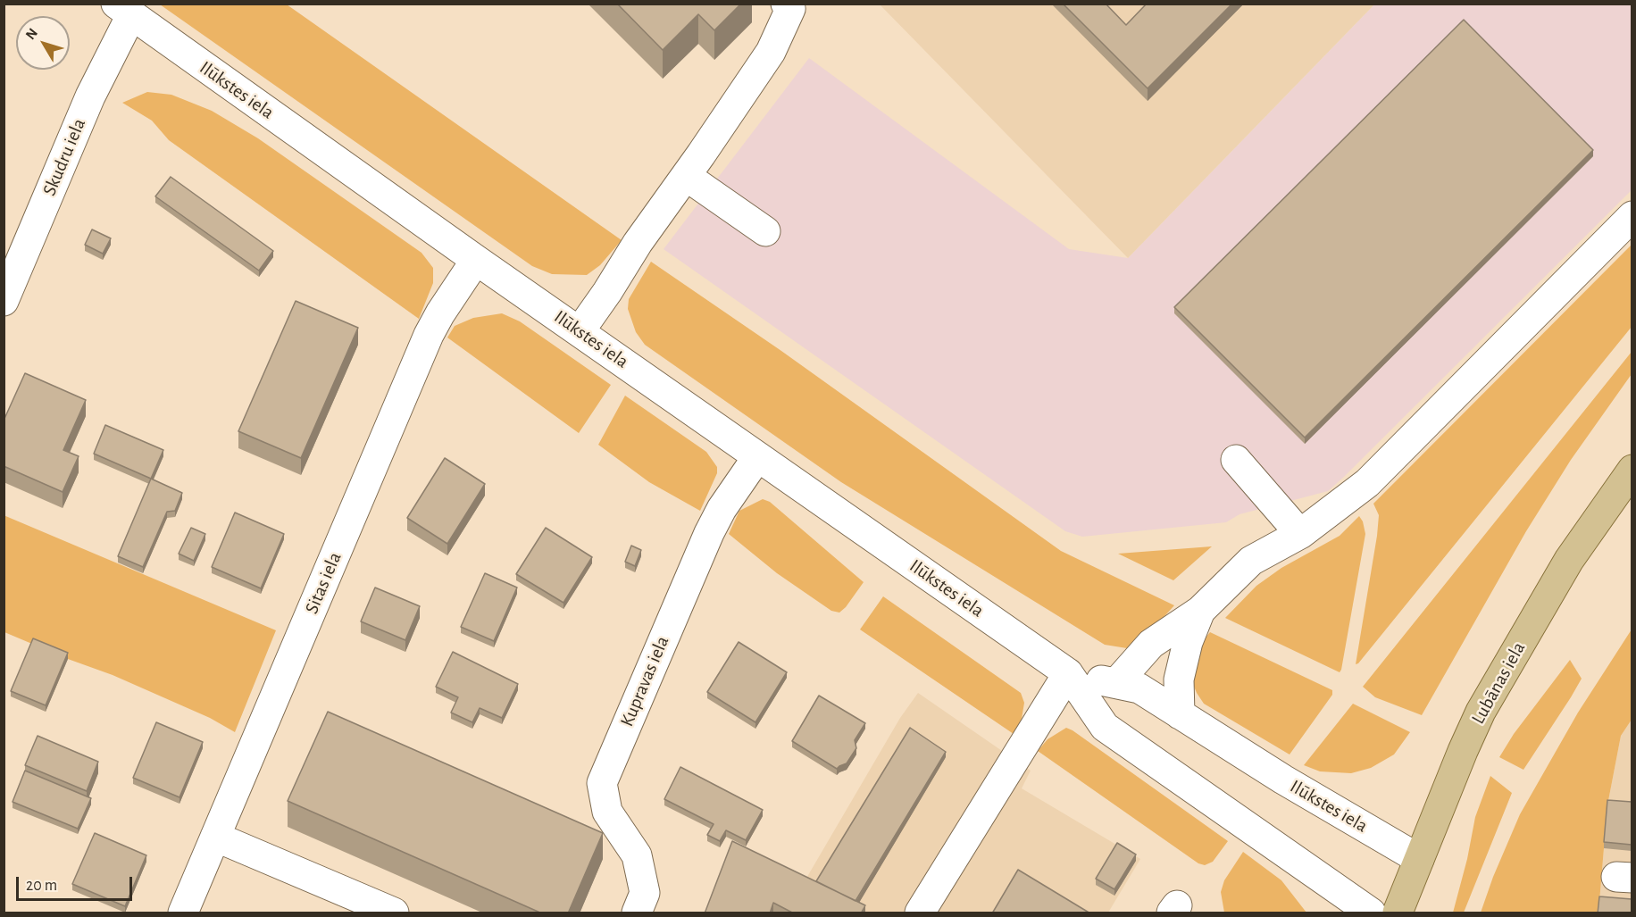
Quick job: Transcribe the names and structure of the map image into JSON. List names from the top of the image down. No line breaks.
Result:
{"streets":{"main road":["Lubānas iela"],"street":["Ilūkstes iela","Skudru iela","Sitas iela","Kupravas iela"]},"crossings":[["Ilūkstes iela","Skudru iela"],["Ilūkstes iela","Sitas iela"],["Ilūkstes iela","Kupravas iela"],["Ilūkstes iela","Lubānas iela"]],"scale_bar":"20 m","north":"top left"}
